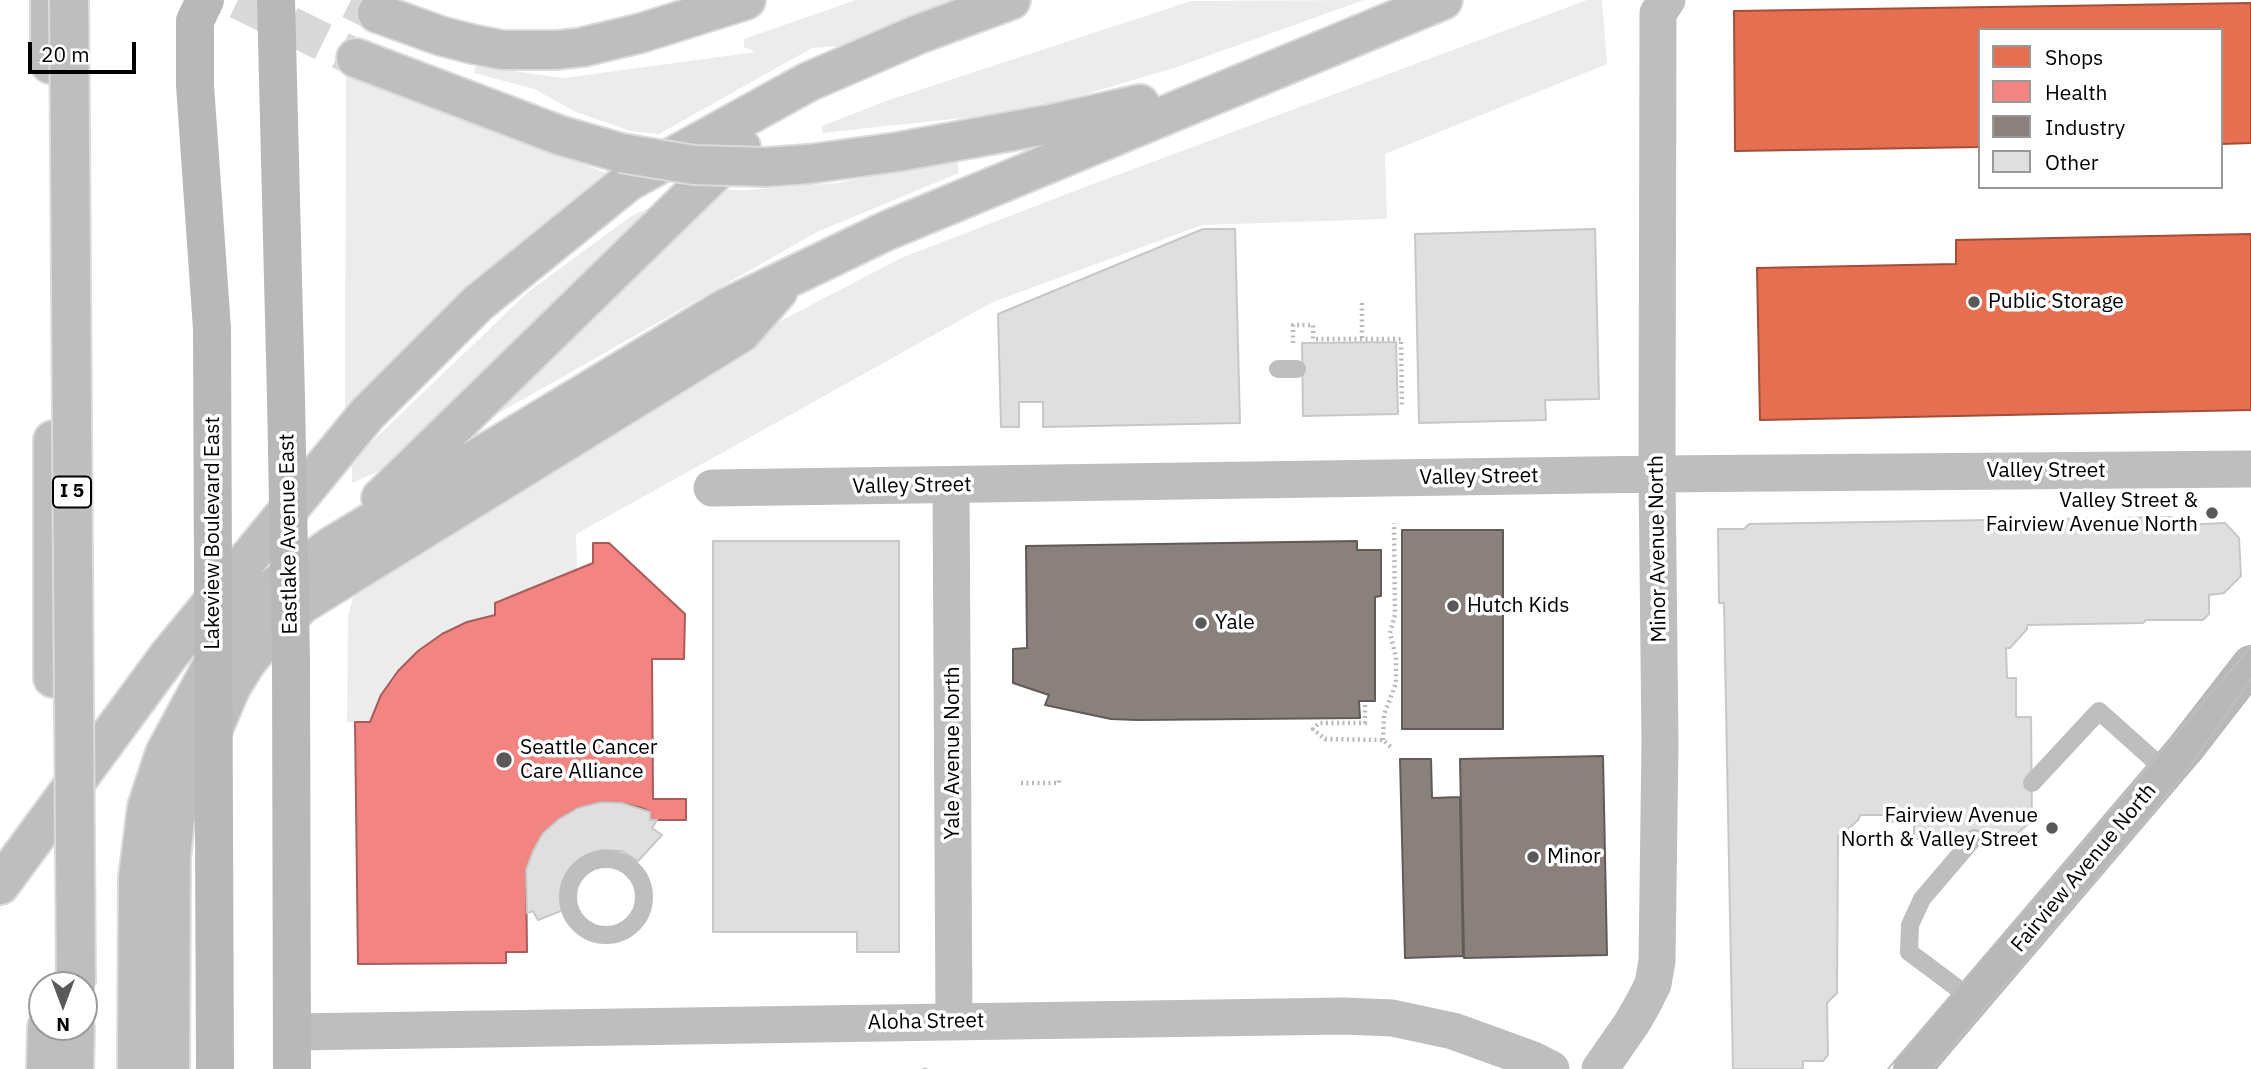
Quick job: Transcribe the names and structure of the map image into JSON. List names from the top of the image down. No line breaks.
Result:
{"streets":{"highway":["I 5"],"main road":["Lakeview Boulevard East","Eastlake Avenue East","Fairview Avenue North"],"street":["Valley Street","Minor Avenue North","Yale Avenue North","Aloha Street"]},"crossings":[["Valley Street","Minor Avenue North"],["Valley Street","Yale Avenue North"],["Eastlake Avenue East","Aloha Street"],["Yale Avenue North","Aloha Street"]],"places":["Public Storage","Valley Street & Fairview Avenue North","Hutch Kids","Yale","Seattle Cancer Care Alliance","Fairview Avenue North & Valley Street","Minor"],"legend":["Shops","Health","Industry","Other"],"scale_bar":"20 m","north":"bottom"}
